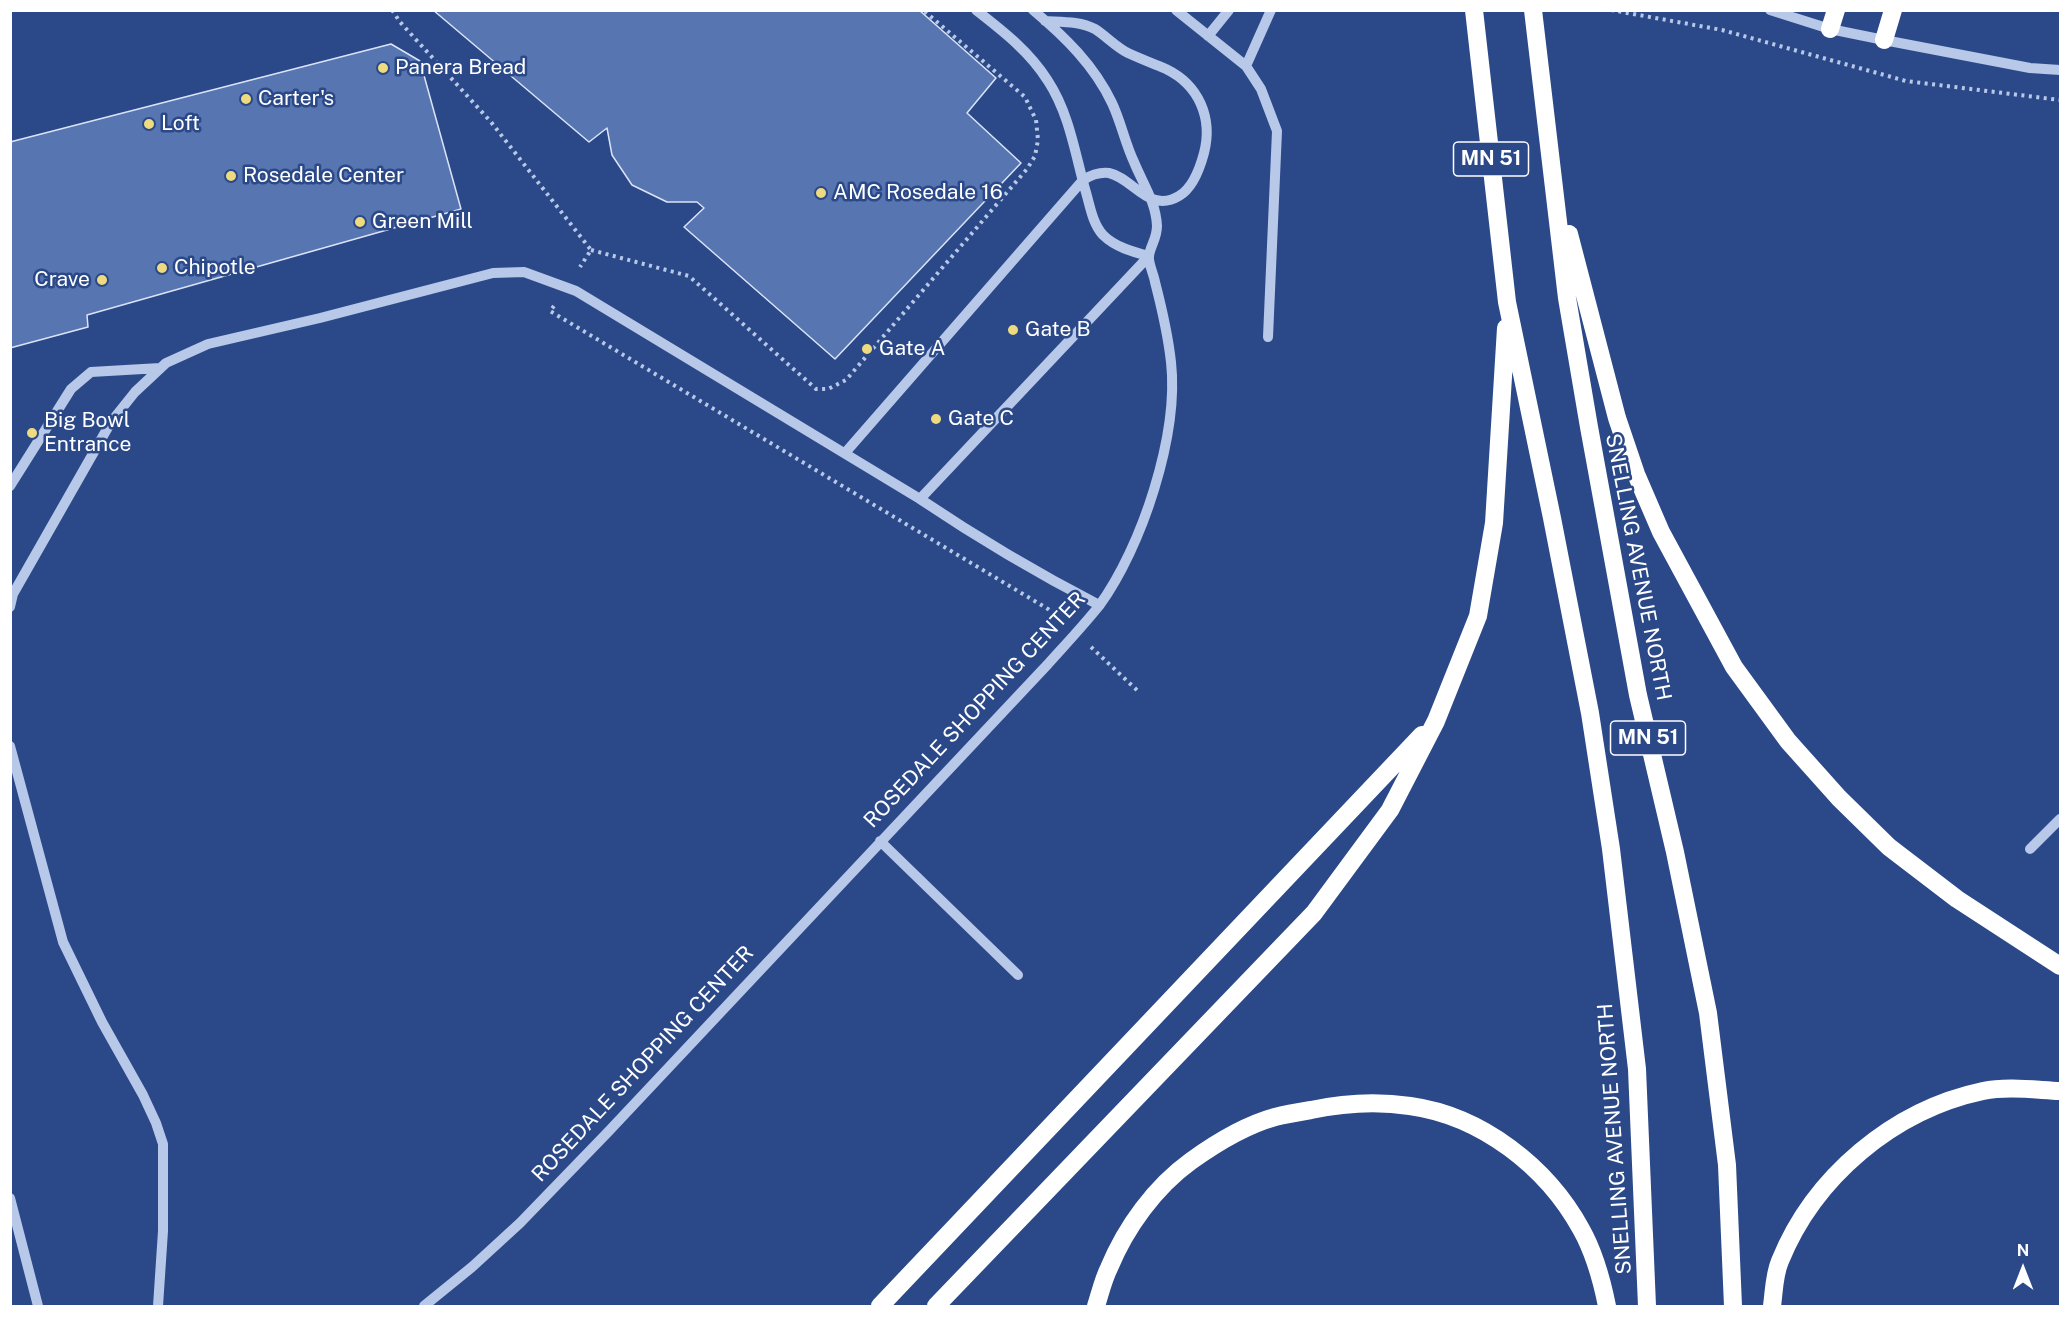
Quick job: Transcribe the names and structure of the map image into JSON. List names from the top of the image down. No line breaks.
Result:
{"streets":{"highway":["MN 51","SNELLING AVENUE NORTH"],"street":["ROSEDALE SHOPPING CENTER"]},"places":["Panera Bread","Carter's","Loft","Rosedale Center","AMC Rosedale 16","Green Mill","Chipotle","Crave","Gate B","Gate A","Gate C","Big Bowl Entrance"],"north":"top"}
